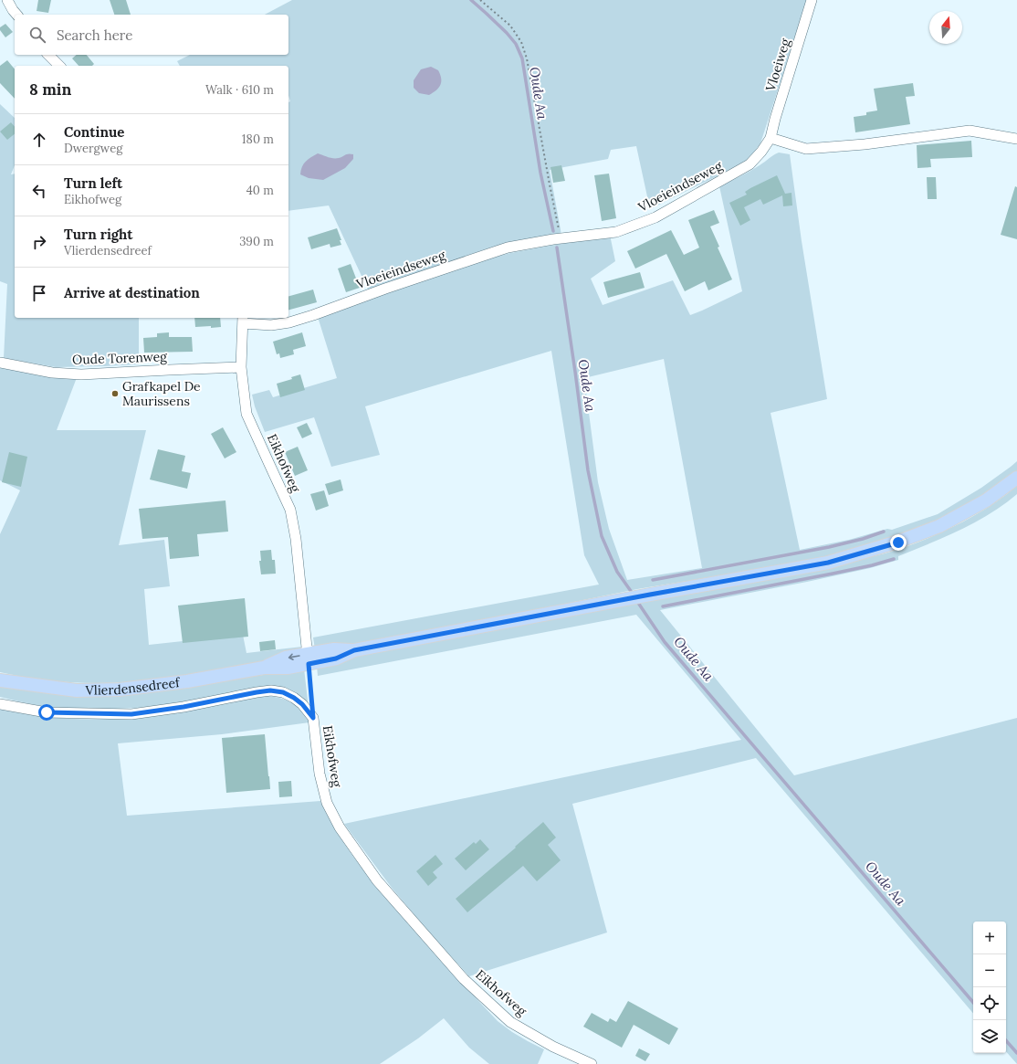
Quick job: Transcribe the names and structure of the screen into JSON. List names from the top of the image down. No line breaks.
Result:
{"streets":{"main road":["Vlierdensedreef"],"street":["Vloeiweg","Vloeieindseweg","Oude Torenweg","Eikhofweg"]},"crossings":[["Vloeiweg","Vloeieindseweg"],["Vloeieindseweg","Eikhofweg"],["Oude Torenweg","Eikhofweg"],["Eikhofweg","Vlierdensedreef"]],"water":["Oude Aa"],"places":["Grafkapel De Maurissens"],"north":"top","page":{"search":"Search here","heading":["8 min","Walk · 610 m"],"list":[["Continue","Dwergweg","180 m"],["Turn left","Eikhofweg","40 m"],["Turn right","Vlierdensedreef","390 m"],"Arrive at destination"],"map_buttons":["+","−"]}}
